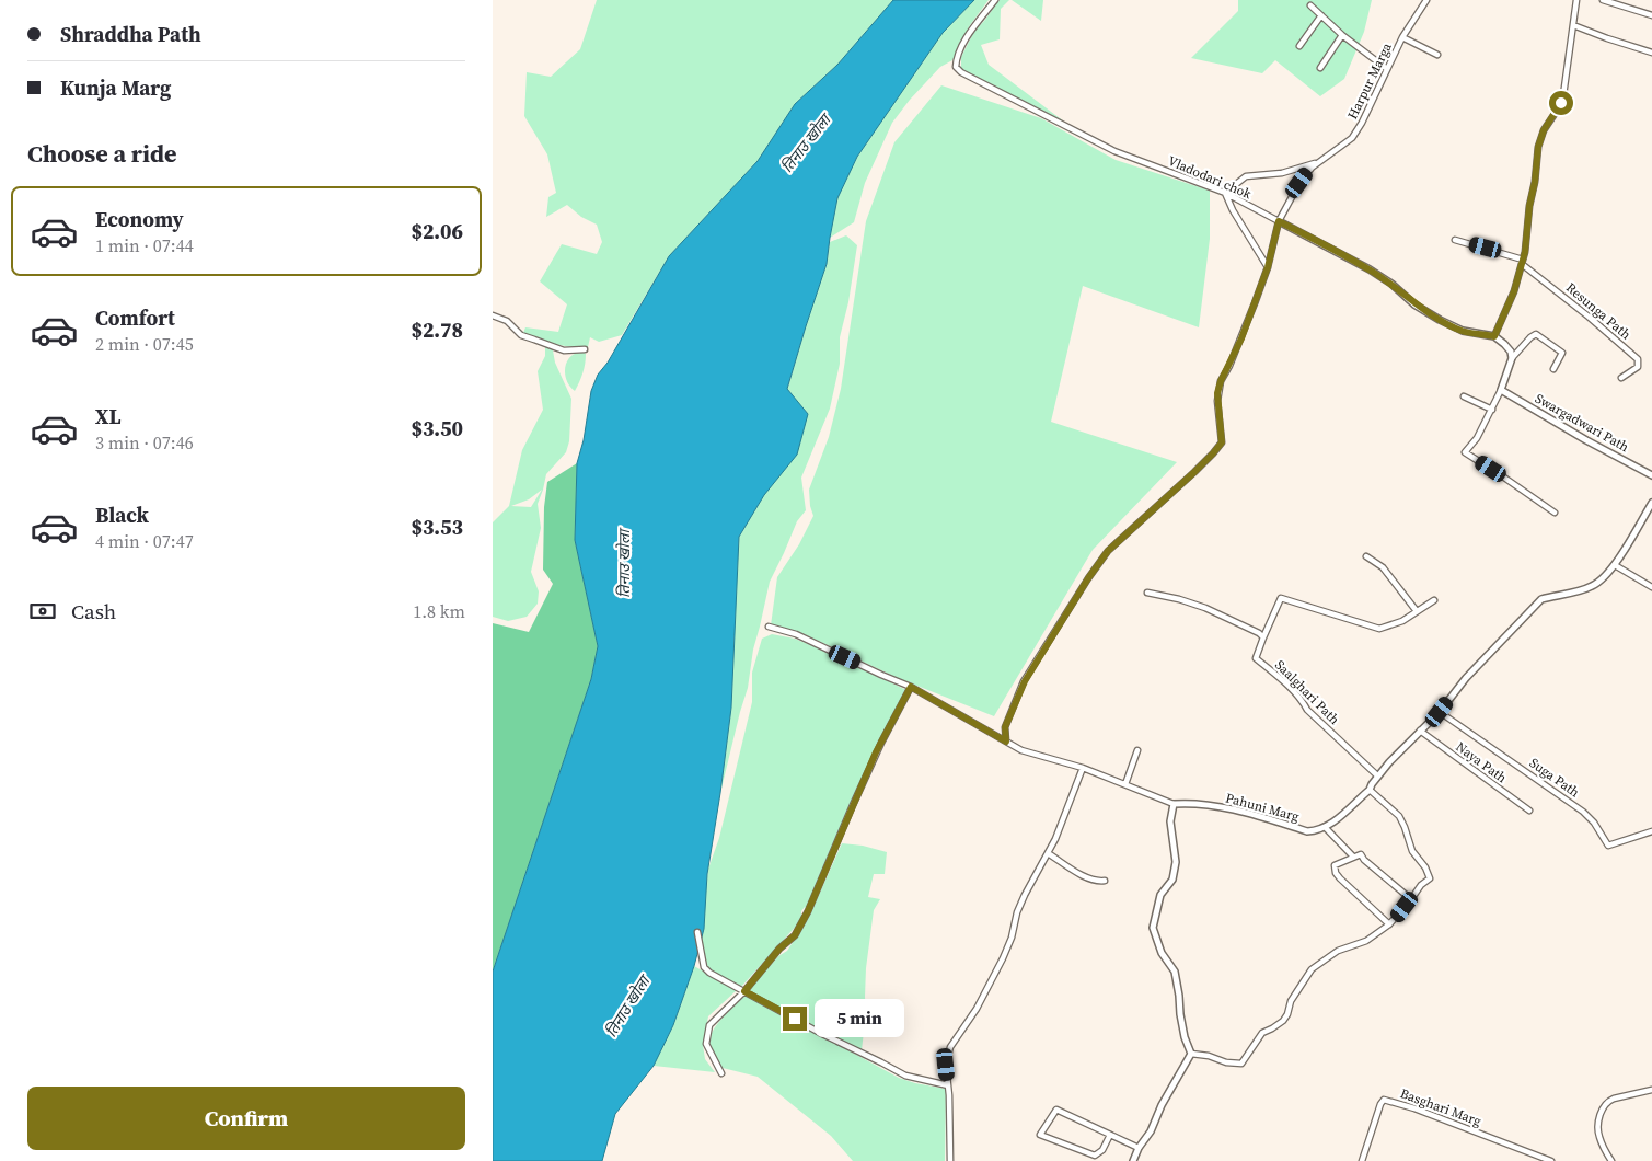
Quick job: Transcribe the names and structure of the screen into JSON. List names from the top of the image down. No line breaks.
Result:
{"streets":{"street":["Harpur Marga","Vladodari chok","Resunga Path","Swargadwari Path","Saalghari Path","Naya Path","Suga Path","Pahuni Marg","Basghari Marg"]},"crossings":[["Harpur Marga","Vladodari chok"]],"water":["तिनाउ खोला"],"page":{"banner":["Shraddha Path","Kunja Marg"],"heading":"Choose a ride","list":[{"name":"Economy","note":"1 min · 07:44","value":"$2.06"},{"name":"Comfort","note":"2 min · 07:45","value":"$2.78"},{"name":"XL","note":"3 min · 07:46","value":"$3.50"},{"name":"Black","note":"4 min · 07:47","value":"$3.53"}],"pay":["Cash","1.8 km"],"bubble":"5 min","buttons":"Confirm"}}
